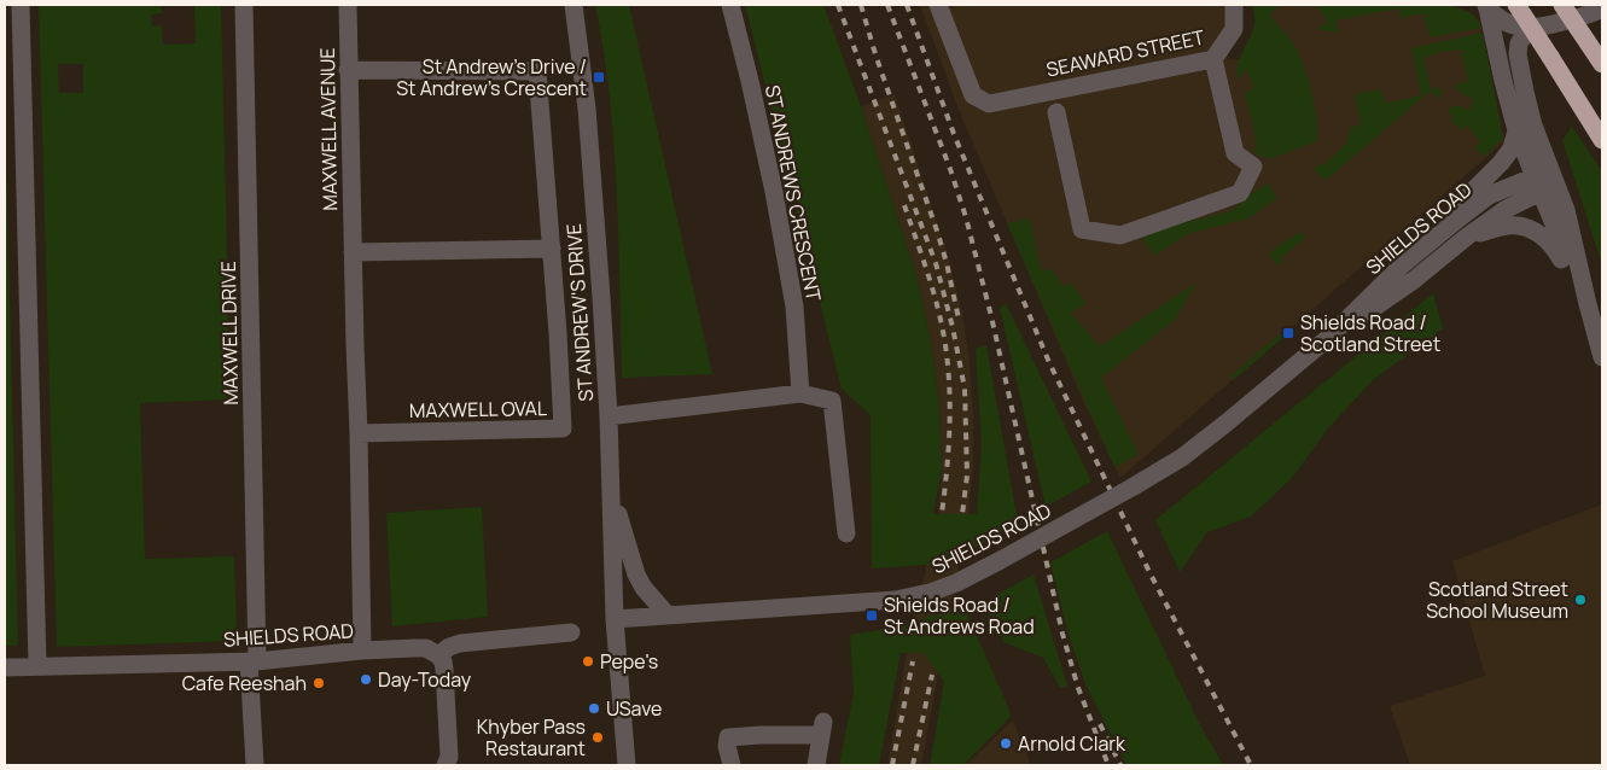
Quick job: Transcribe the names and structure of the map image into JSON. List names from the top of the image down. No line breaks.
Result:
{"streets":{"street":["SEAWARD STREET","MAXWELL AVENUE","ST ANDREWS CRESCENT","SHIELDS ROAD","ST ANDREW'S DRIVE","MAXWELL DRIVE","MAXWELL OVAL"]},"crossings":[["MAXWELL AVENUE","SHIELDS ROAD"],["MAXWELL AVENUE","MAXWELL OVAL"],["SHIELDS ROAD","ST ANDREW'S DRIVE"],["SHIELDS ROAD","MAXWELL DRIVE"]],"places":{"transit":["St Andrew's Drive / St Andrew's Crescent","Shields Road / Scotland Street","Shields Road / St Andrews Road"],"other":["Scotland Street School Museum","Pepe's","Day-Today","Cafe Reeshah","USave","Khyber Pass Restaurant","Arnold Clark"]}}
